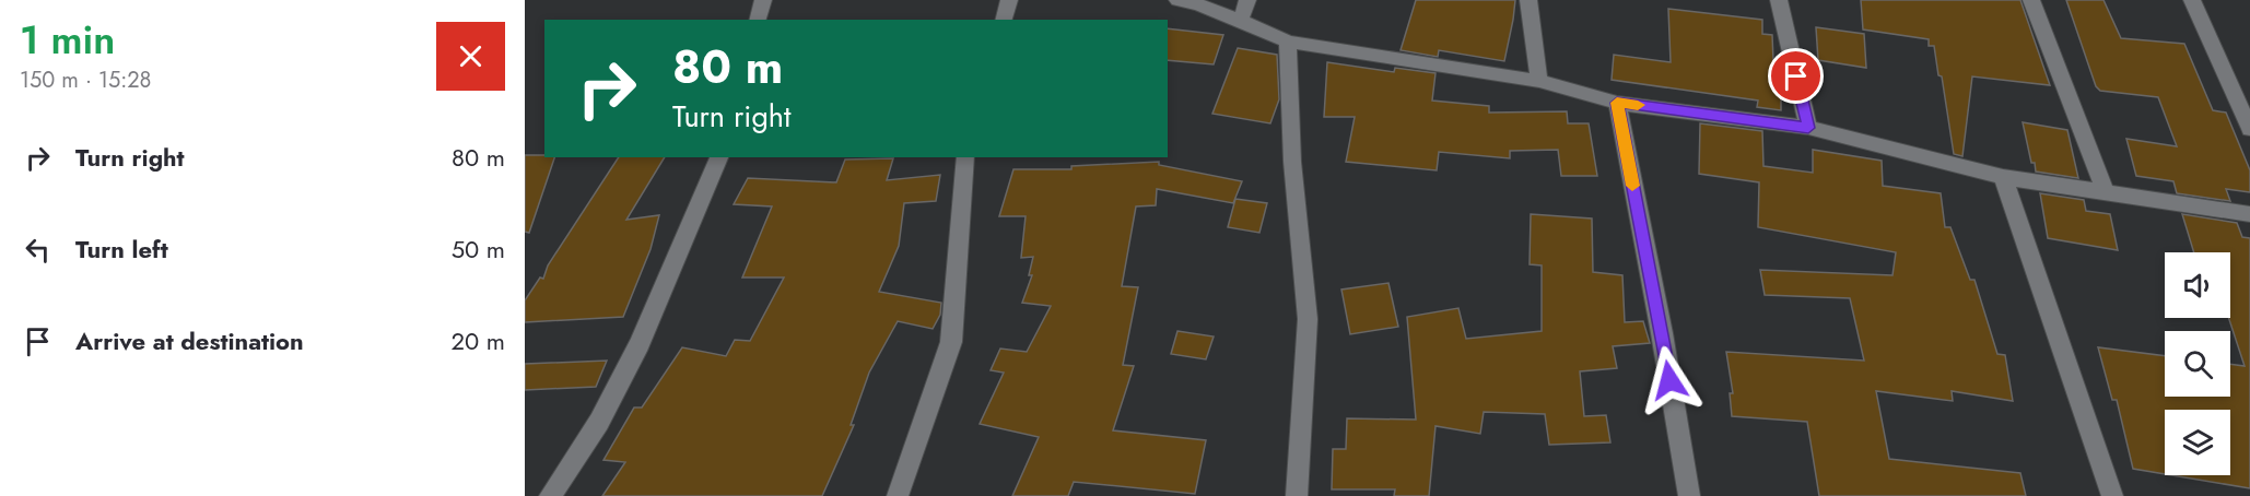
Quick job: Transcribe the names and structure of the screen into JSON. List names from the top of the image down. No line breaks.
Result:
{"page":{"heading":["1 min","150 m · 15:28"],"turn":["80 m","Turn right"],"list":[{"name":"Turn right","value":"80 m"},{"name":"Turn left","value":"50 m"},{"name":"Arrive at destination","value":"20 m"}]}}
